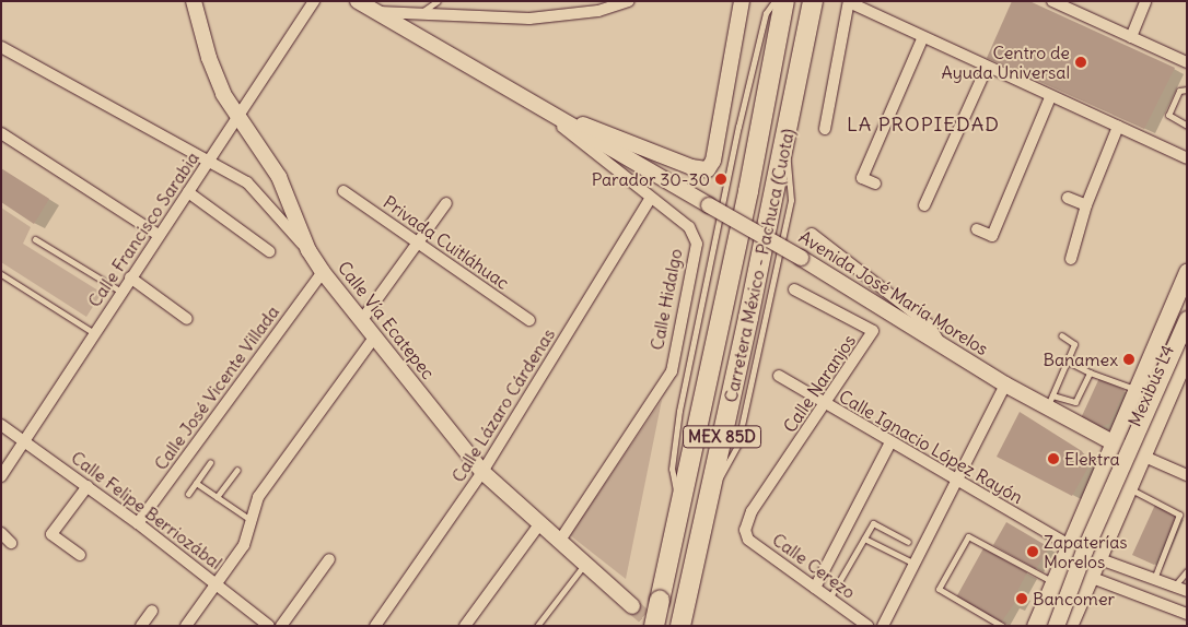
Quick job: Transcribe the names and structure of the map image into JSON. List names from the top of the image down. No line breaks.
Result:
{"streets":{"highway":["Carretera México - Pachuca (Cuota)","MEX 85D"],"main road":["Avenida José María Morelos","Calle Vía Ecatepec"],"street":["Calle Francisco Sarabia","Privada Cuitláhuac","Calle Hidalgo","Calle Naranjos","Calle José Vicente Villada","Calle Lázaro Cárdenas","Calle Ignacio López Rayón","Calle Felipe Berriozábal","Calle Cerezo"],"lane":["Mexibús L4"]},"crossings":[["Calle Francisco Sarabia","Calle Vía Ecatepec"],["Calle Francisco Sarabia","Calle Felipe Berriozábal"],["Avenida José María Morelos","Calle Hidalgo"],["Avenida José María Morelos","Mexibús L4"],["Calle Hidalgo","Calle Vía Ecatepec"],["Calle Hidalgo","Calle Lázaro Cárdenas"],["Calle Vía Ecatepec","Calle José Vicente Villada"],["Calle Vía Ecatepec","Calle Lázaro Cárdenas"],["Calle Naranjos","Calle Ignacio López Rayón"],["Calle Naranjos","Calle Cerezo"],["Calle José Vicente Villada","Calle Felipe Berriozábal"]],"districts":["LA PROPIEDAD"],"places":["Centro de Ayuda Universal","Parador 30-30","Banamex","Elektra","Zapaterías Morelos","Bancomer"]}
